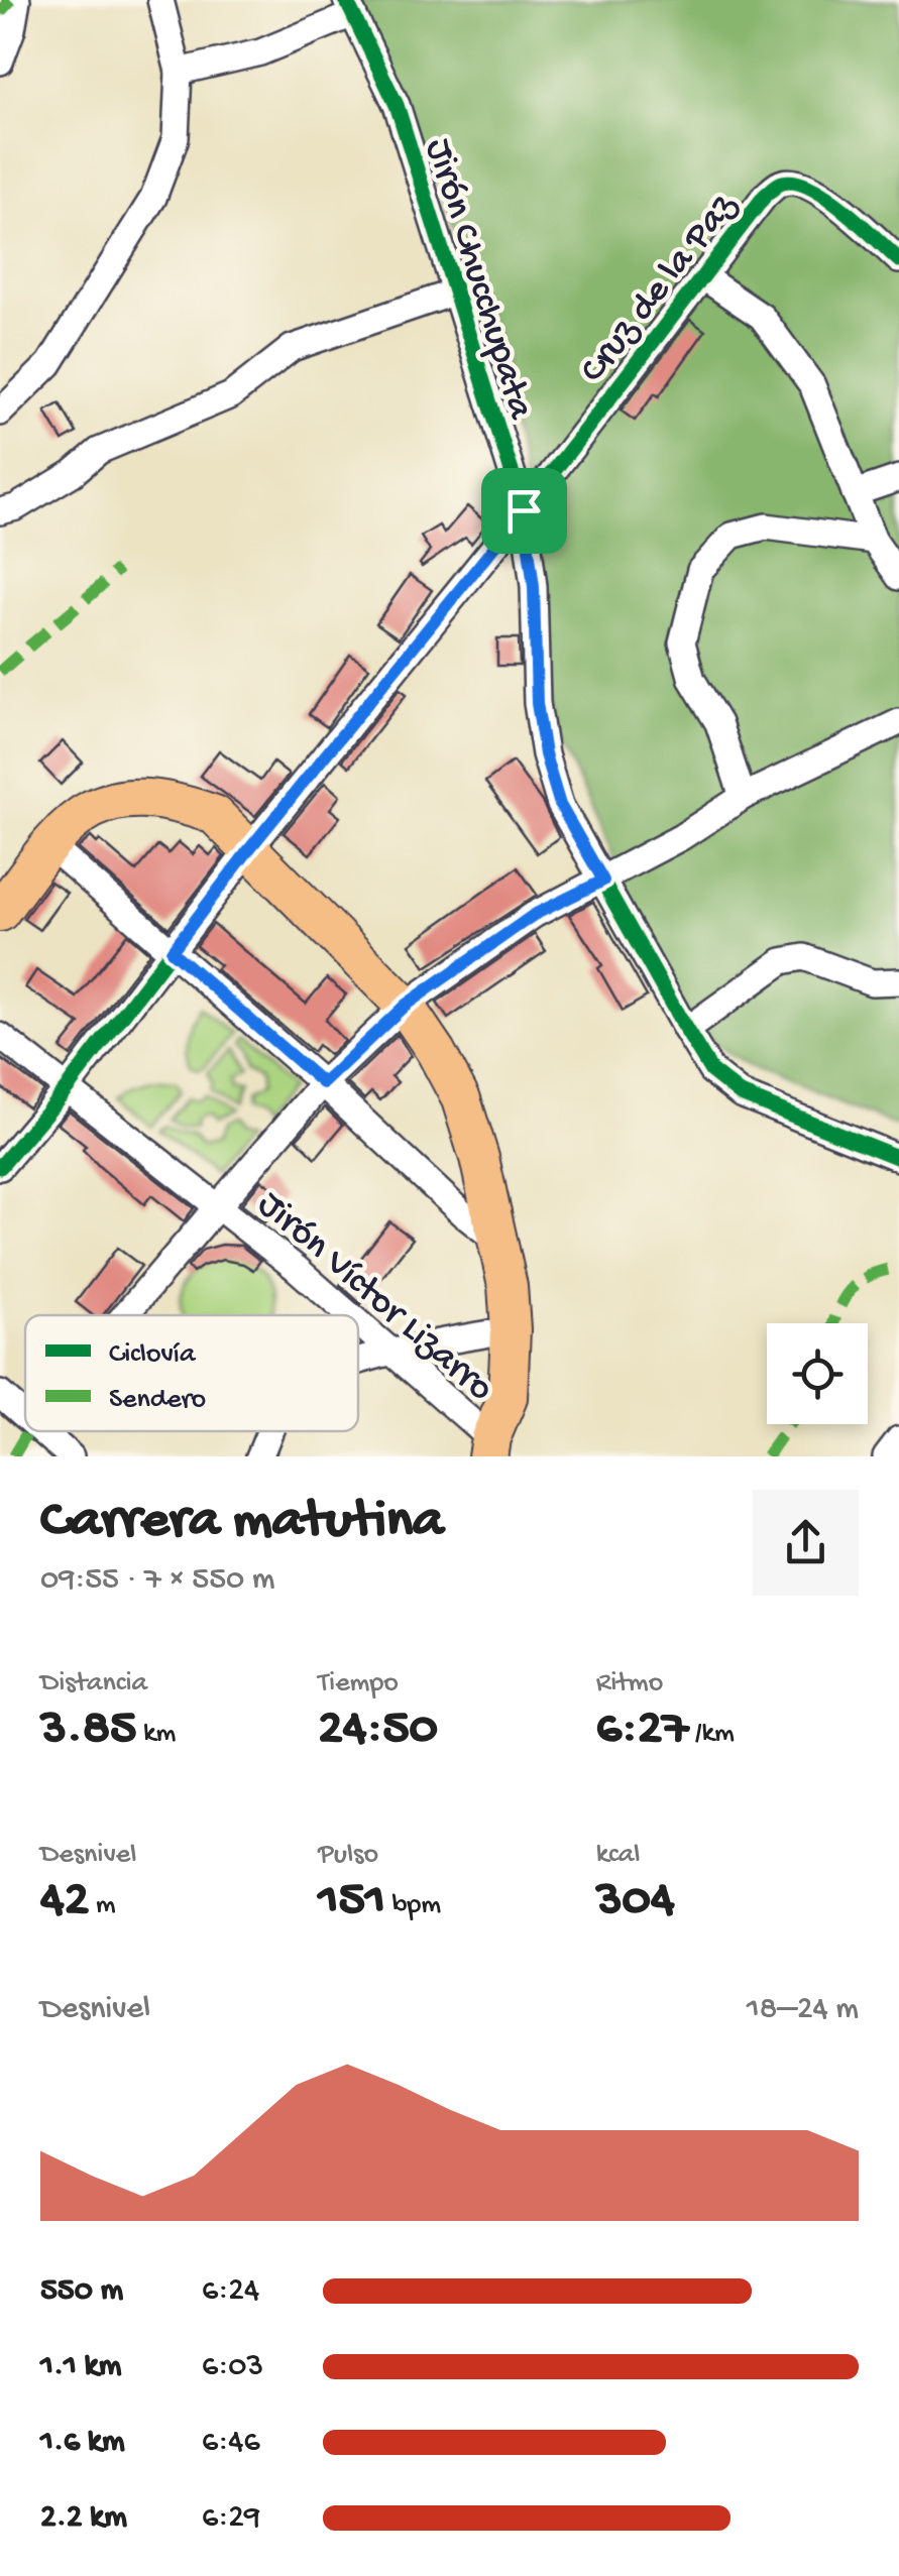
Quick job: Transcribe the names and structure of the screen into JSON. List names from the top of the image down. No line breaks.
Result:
{"streets":{"street":["Jirón Chucchupata","Cruz de la Paz","Jirón Víctor Lizarro"]},"crossings":[["Jirón Chucchupata","Cruz de la Paz"]],"legend":["Ciclovía","Sendero"],"page":{"heading":["Carrera matutina","09:55 · 7 × 550 m"],"stats":[["Distancia","3.85 km"],["Tiempo","24:50"],["Ritmo","6:27 /km"],["Desnivel","42 m"],["Pulso","151 bpm"],["kcal","304"]],"chart":["Desnivel","18–24 m"],"list":[{"name":"550 m","note":"6:24"},{"name":"1.1 km","note":"6:03"},{"name":"1.6 km","note":"6:46"},{"name":"2.2 km","note":"6:29"}]}}
